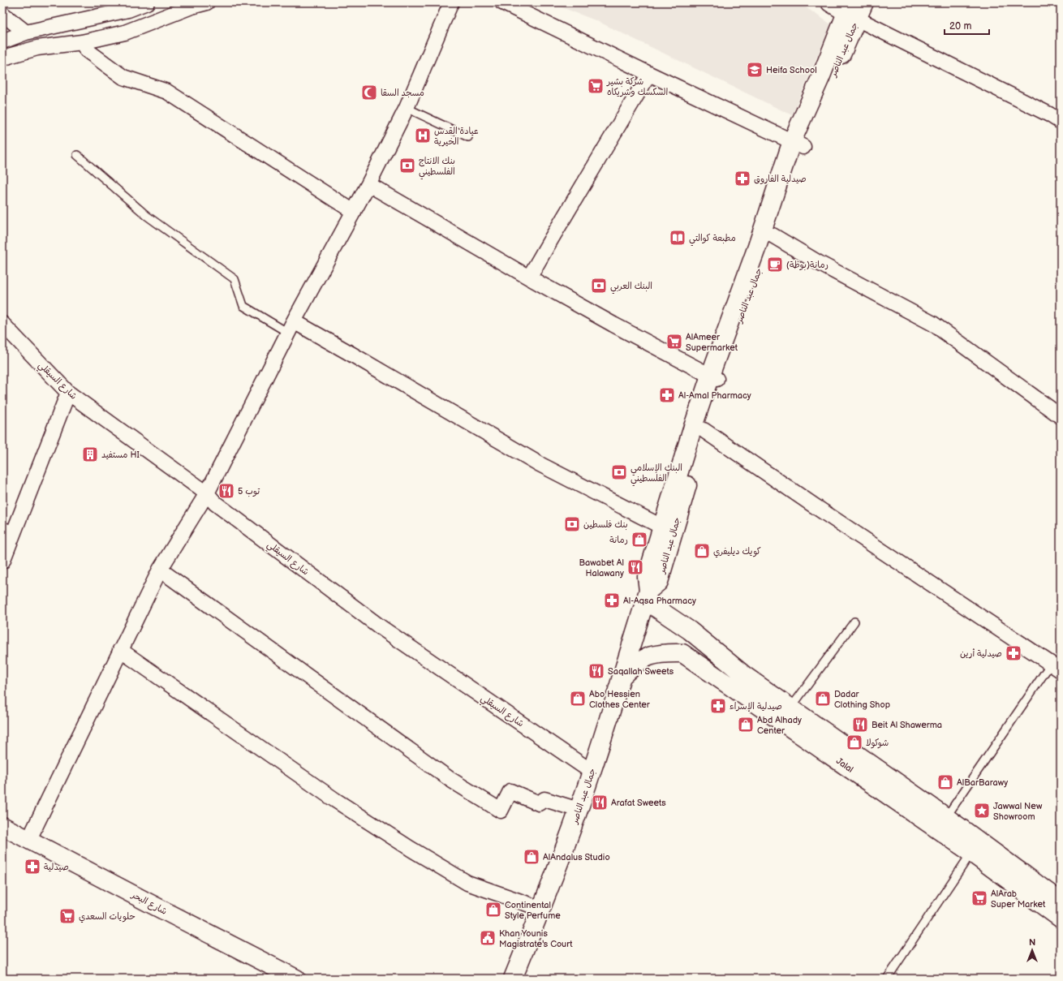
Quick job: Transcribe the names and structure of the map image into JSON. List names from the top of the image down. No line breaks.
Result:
{"streets":{"main road":["جمال عبد الناصر","Jalal","شارع البحر"],"street":["شارع السيقلي"]},"crossings":[["جمال عبد الناصر","شارع السيقلي"],["جمال عبد الناصر","Jalal"]],"places":{"school or university":["Heifa School"],"supermarket":["شركة بشير السكسك وشريكاه","AlAmeer Supermarket","AlArab Super Market","حلويات السعدي"],"mosque":["مسجد السقا"],"hospital":["عيادة القدس الخيرية"],"bank":["بنك الانتاج الفلسطيني","البنك العربي","البنك الإسلامي الفلسطيني","بنك فلسطين"],"pharmacy":["صيدلية الفاروق","Al-Amal Pharmacy","Al-Aqsa Pharmacy","صيدلية أرين","صيدلية الإسراء","صيدلية"],"library":["مطبعة كوالتي"],"cafe":["رمانة(بوظة)"],"building":["مستفيد HI"],"restaurant":["توب 5","Bawabet Al Halawany","Saqallah Sweets","Beit Al Shawerma","Arafat Sweets"],"shop":["رمانة","كويك ديليفري","Abo Hessien Clothes Center","Dadar Clothing Shop","Abd Alhady Center","شوكولا","AlBarBarawy","AlAndalus Studio","Continental Style Perfume"],"place":["Jawwal New Showroom"],"public building":["Khan Younis Magistrate's Court"]},"scale_bar":"20 m","north":"top"}
